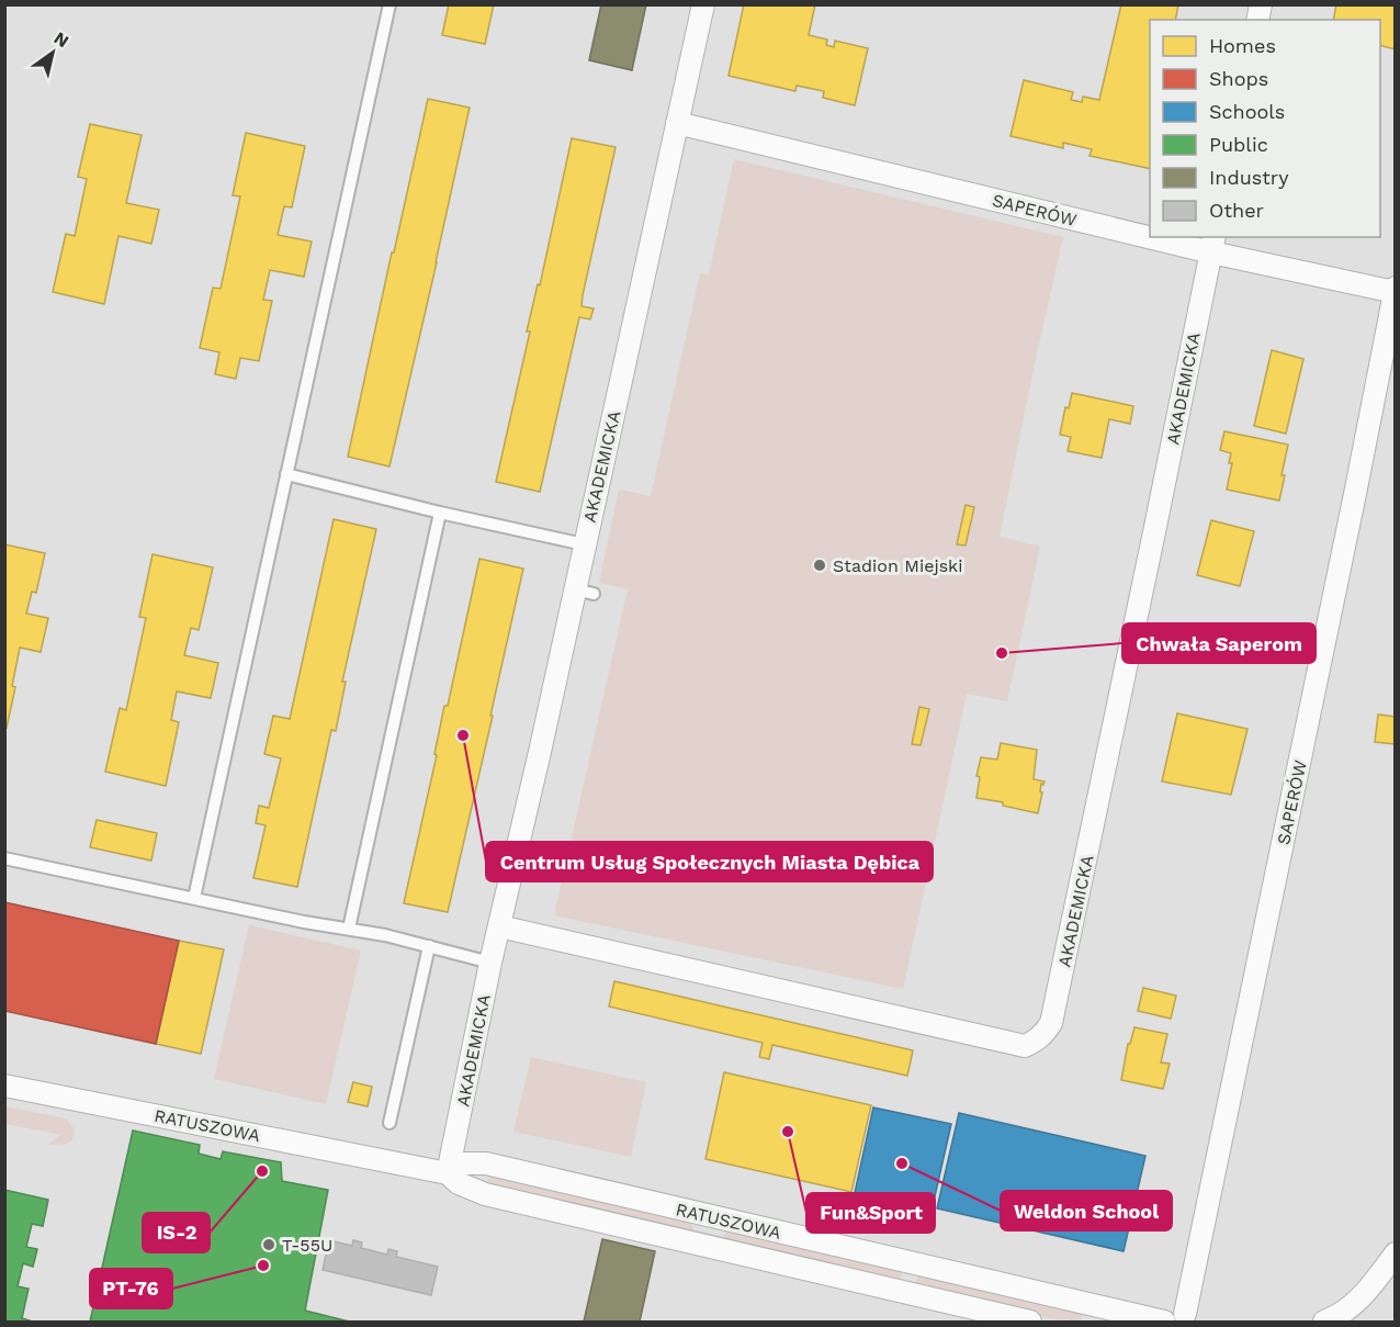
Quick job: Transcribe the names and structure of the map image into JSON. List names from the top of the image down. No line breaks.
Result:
{"streets":{"street":["SAPERÓW","AKADEMICKA","RATUSZOWA"]},"crossings":[["SAPERÓW","AKADEMICKA"],["AKADEMICKA","RATUSZOWA"]],"places":["Stadion Miejski","Chwała Saperom","Centrum Usług Społecznych Miasta Dębica","Fun&Sport","Weldon School","IS-2","T-55U","PT-76"],"legend":["Homes","Shops","Schools","Public","Industry","Other"],"north":"top right"}
